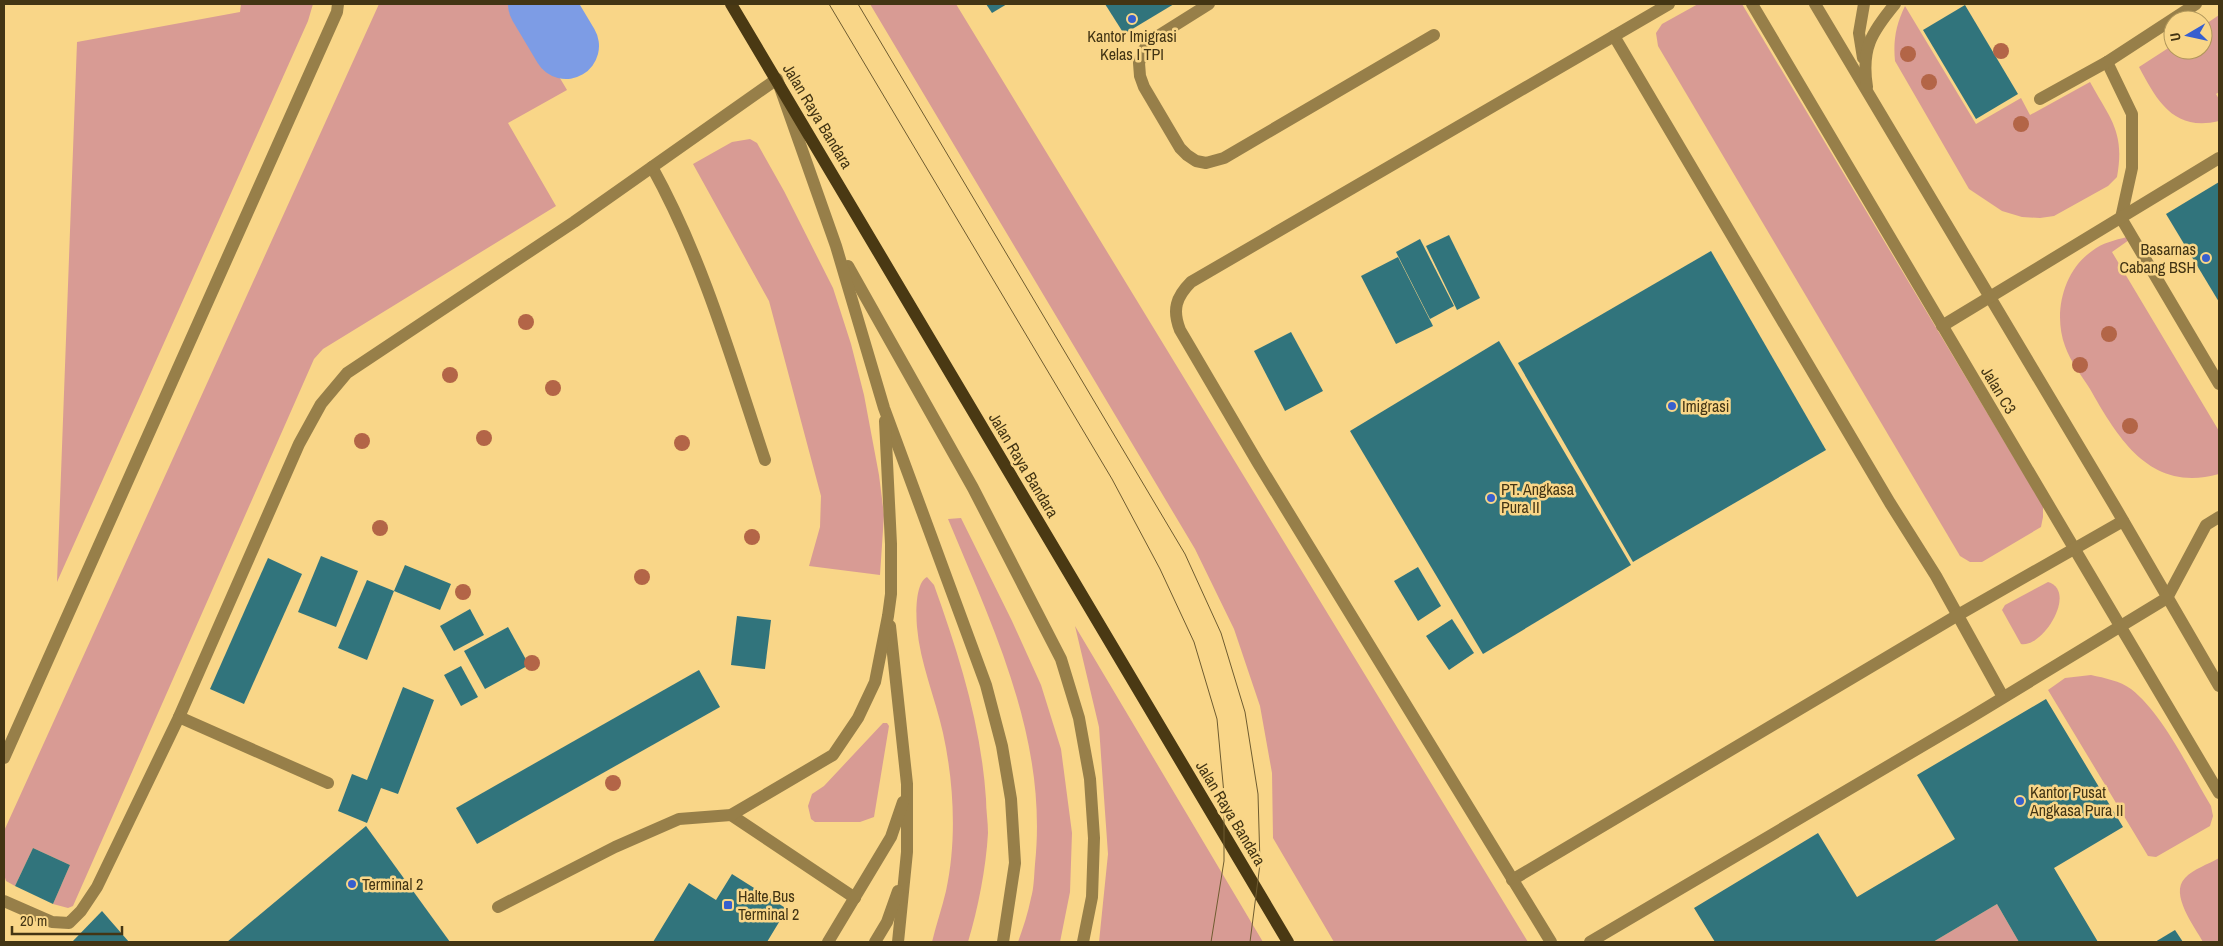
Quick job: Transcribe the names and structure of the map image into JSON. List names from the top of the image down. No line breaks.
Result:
{"streets":{"main road":["Jalan Raya Bandara"],"street":["Jalan C3"]},"places":{"other":["Kantor Imigrasi Kelas I TPI","Basarnas Cabang BSH","Imigrasi","PT. Angkasa Pura II","Kantor Pusat Angkasa Pura II","Terminal 2"],"transit":["Halte Bus Terminal 2"]},"scale_bar":"20 m","north":"left"}
